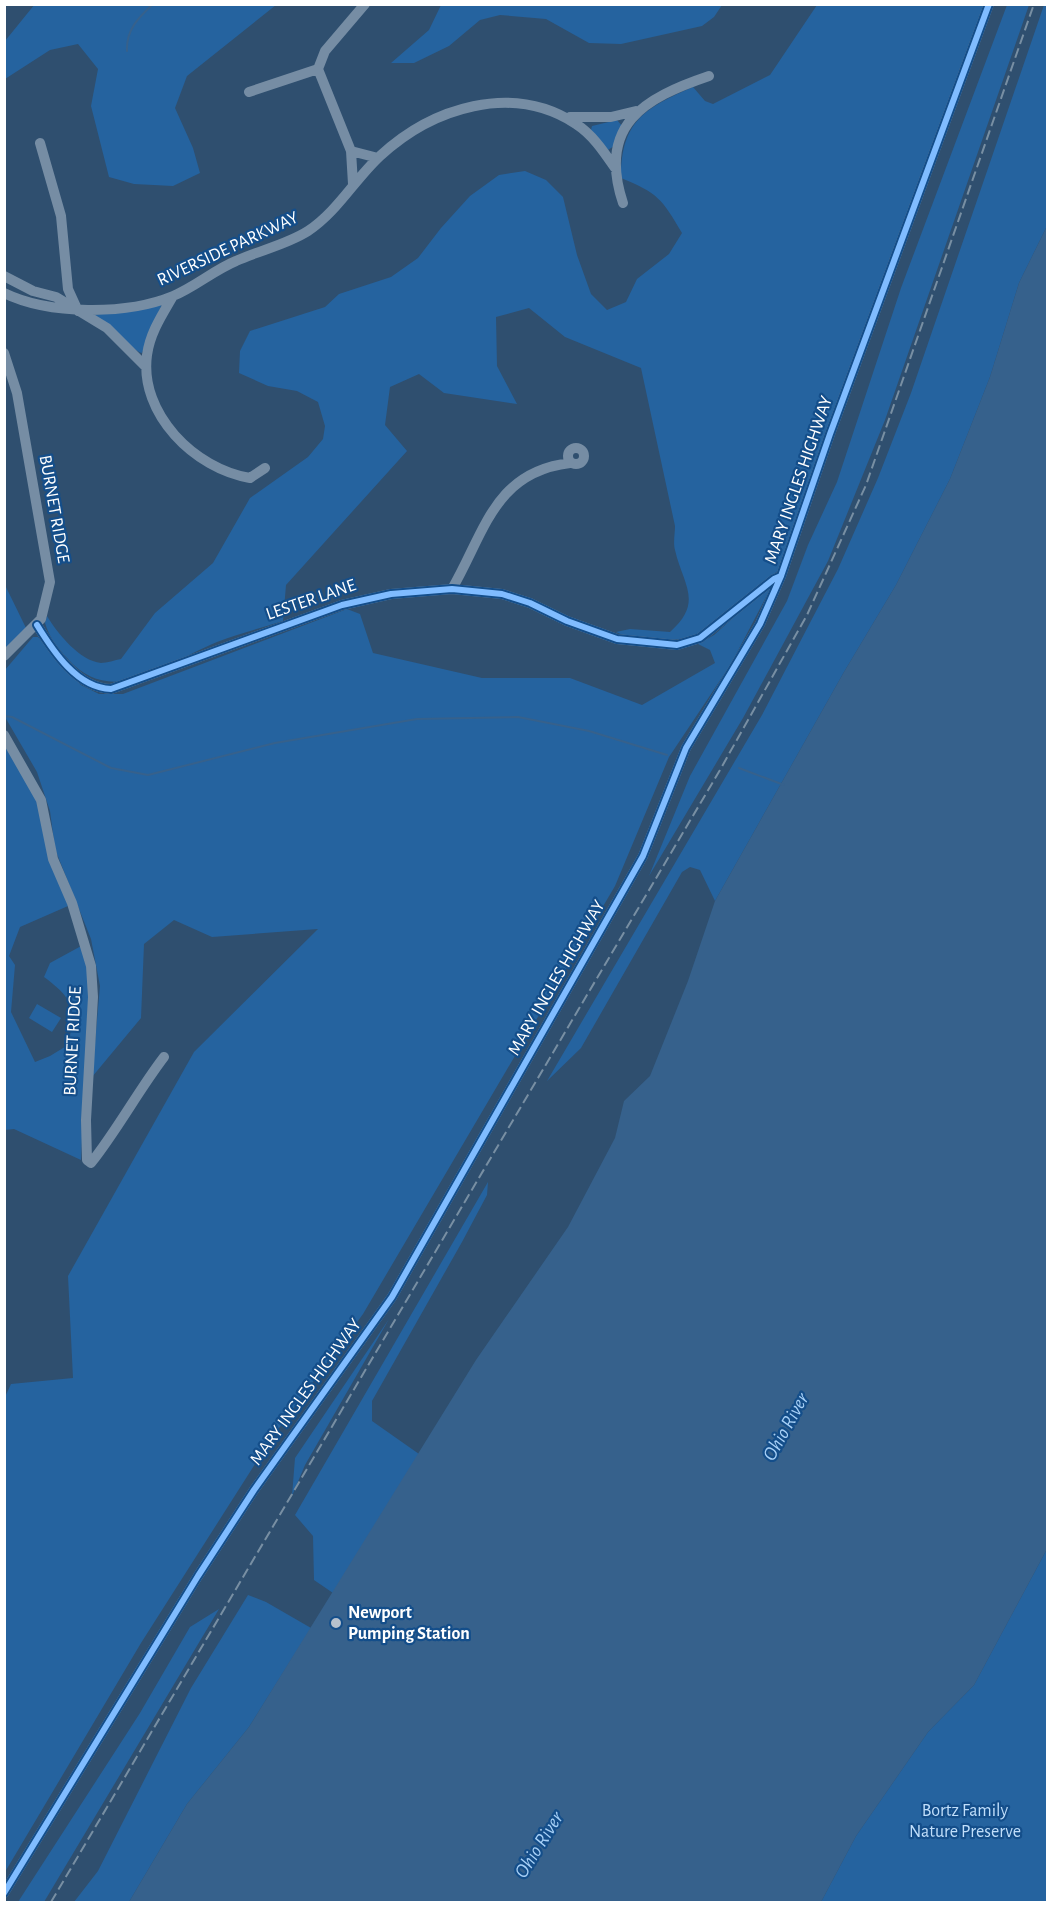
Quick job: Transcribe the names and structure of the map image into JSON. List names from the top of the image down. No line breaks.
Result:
{"streets":{"street":["RIVERSIDE PARKWAY","MARY INGLES HIGHWAY","BURNET RIDGE","LESTER LANE"]},"crossings":[["MARY INGLES HIGHWAY","LESTER LANE"],["BURNET RIDGE","LESTER LANE"]],"water":["Ohio River"],"parks":["Bortz Family Nature Preserve"],"places":["Newport Pumping Station"]}
